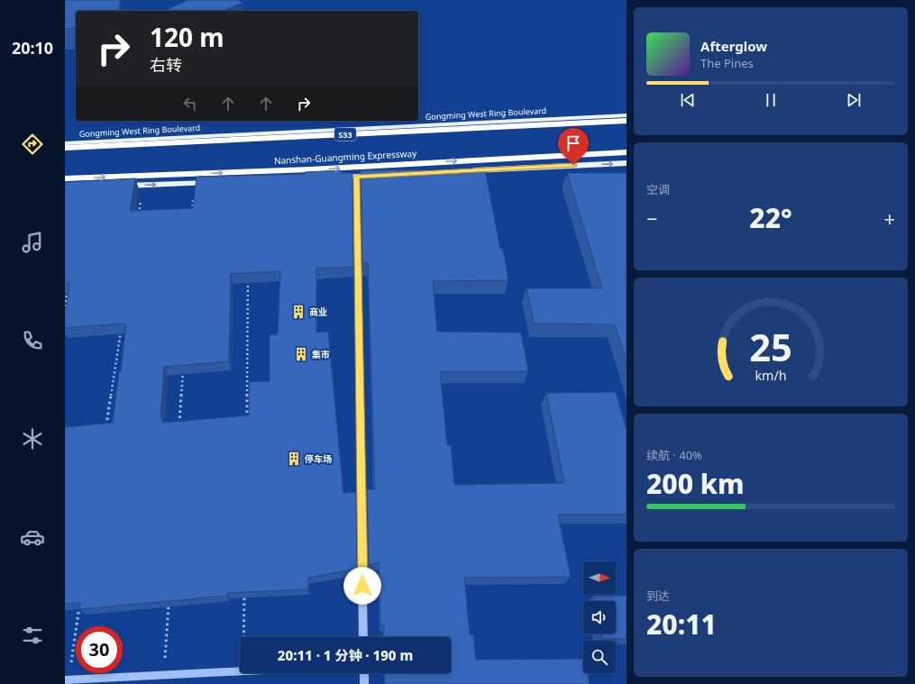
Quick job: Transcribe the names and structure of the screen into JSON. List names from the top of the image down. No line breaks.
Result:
{"streets":{"highway":["S33","Nanshan-Guangming Expressway"],"main road":["Gongming West Ring Boulevard"]},"places":{"building":["商业","集市","停车场"]},"north":"right","page":{"tabs":"20:10","turn":["120 m","右转"],"song":["Afterglow","The Pines"],"tile":["空调",["续航 · 40%","200 km"],["到达","20:11"]],"heat":["−","22°","+"],"limit":"30","trip":"20:11 · 1 分钟 · 190 m","gauge":["25","km/h"]}}
